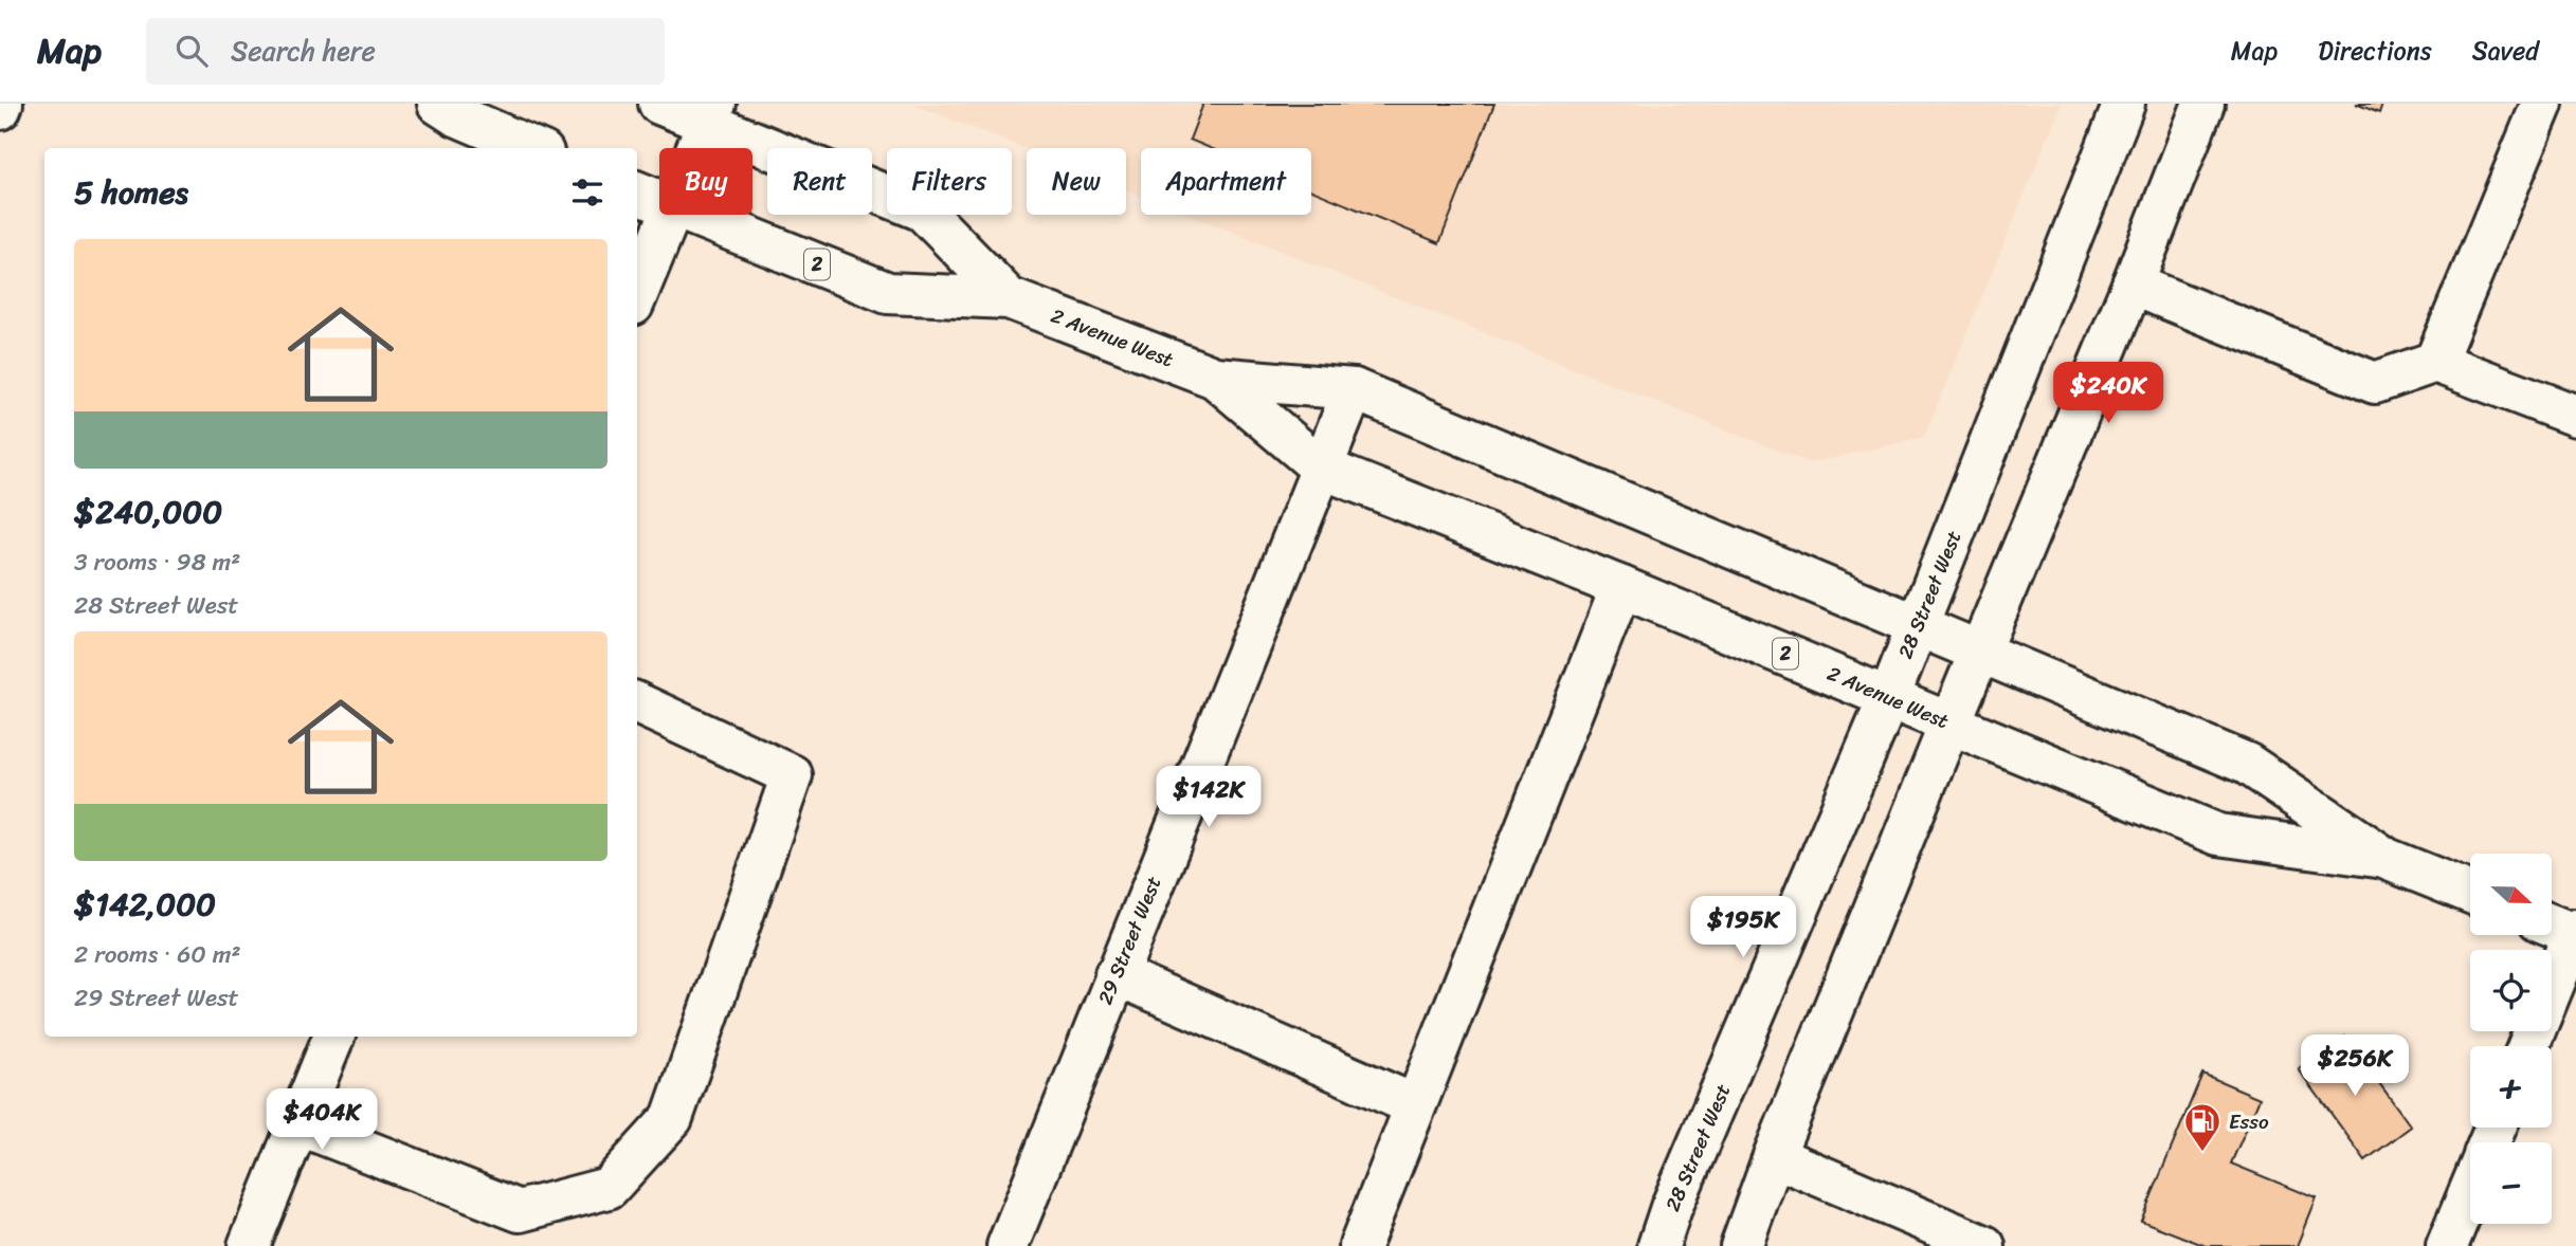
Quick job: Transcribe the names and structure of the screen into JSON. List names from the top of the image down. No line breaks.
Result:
{"streets":{"main road":["2","2 Avenue West","28 Street West","29 Street West"]},"crossings":[["2 Avenue West","28 Street West"],["2 Avenue West","29 Street West"]],"places":{"fuel station":["Esso"]},"north":"right","page":{"header":"Map","search":"Search here","nav":["Map","Directions","Saved"],"chip":["Buy","Rent","Filters","New","Apartment"],"heading":"5 homes","list":[{"name":"$240,000","note":"3 rooms · 98 m² · 28 Street West"},{"name":"$142,000","note":"2 rooms · 60 m² · 29 Street West"}],"price":["$240K","$142K","$195K","$256K","$404K"],"map_buttons":["+","−"]}}
